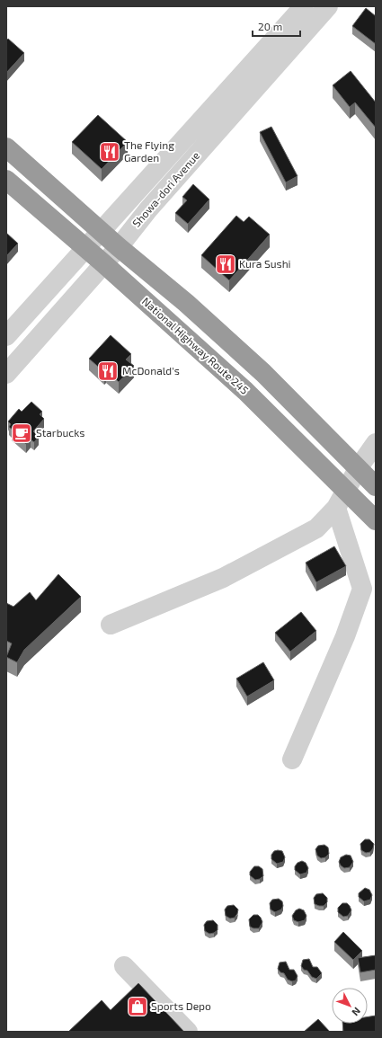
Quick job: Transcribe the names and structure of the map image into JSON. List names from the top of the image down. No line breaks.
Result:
{"streets":{"highway":["National Highway Route 245"],"street":["Showa-dori Avenue"]},"crossings":[["Showa-dori Avenue","National Highway Route 245"]],"places":{"restaurant":["The Flying Garden","Kura Sushi","McDonald's"],"cafe":["Starbucks"],"shop":["Sports Depo"]},"scale_bar":"20 m","north":"bottom right"}
